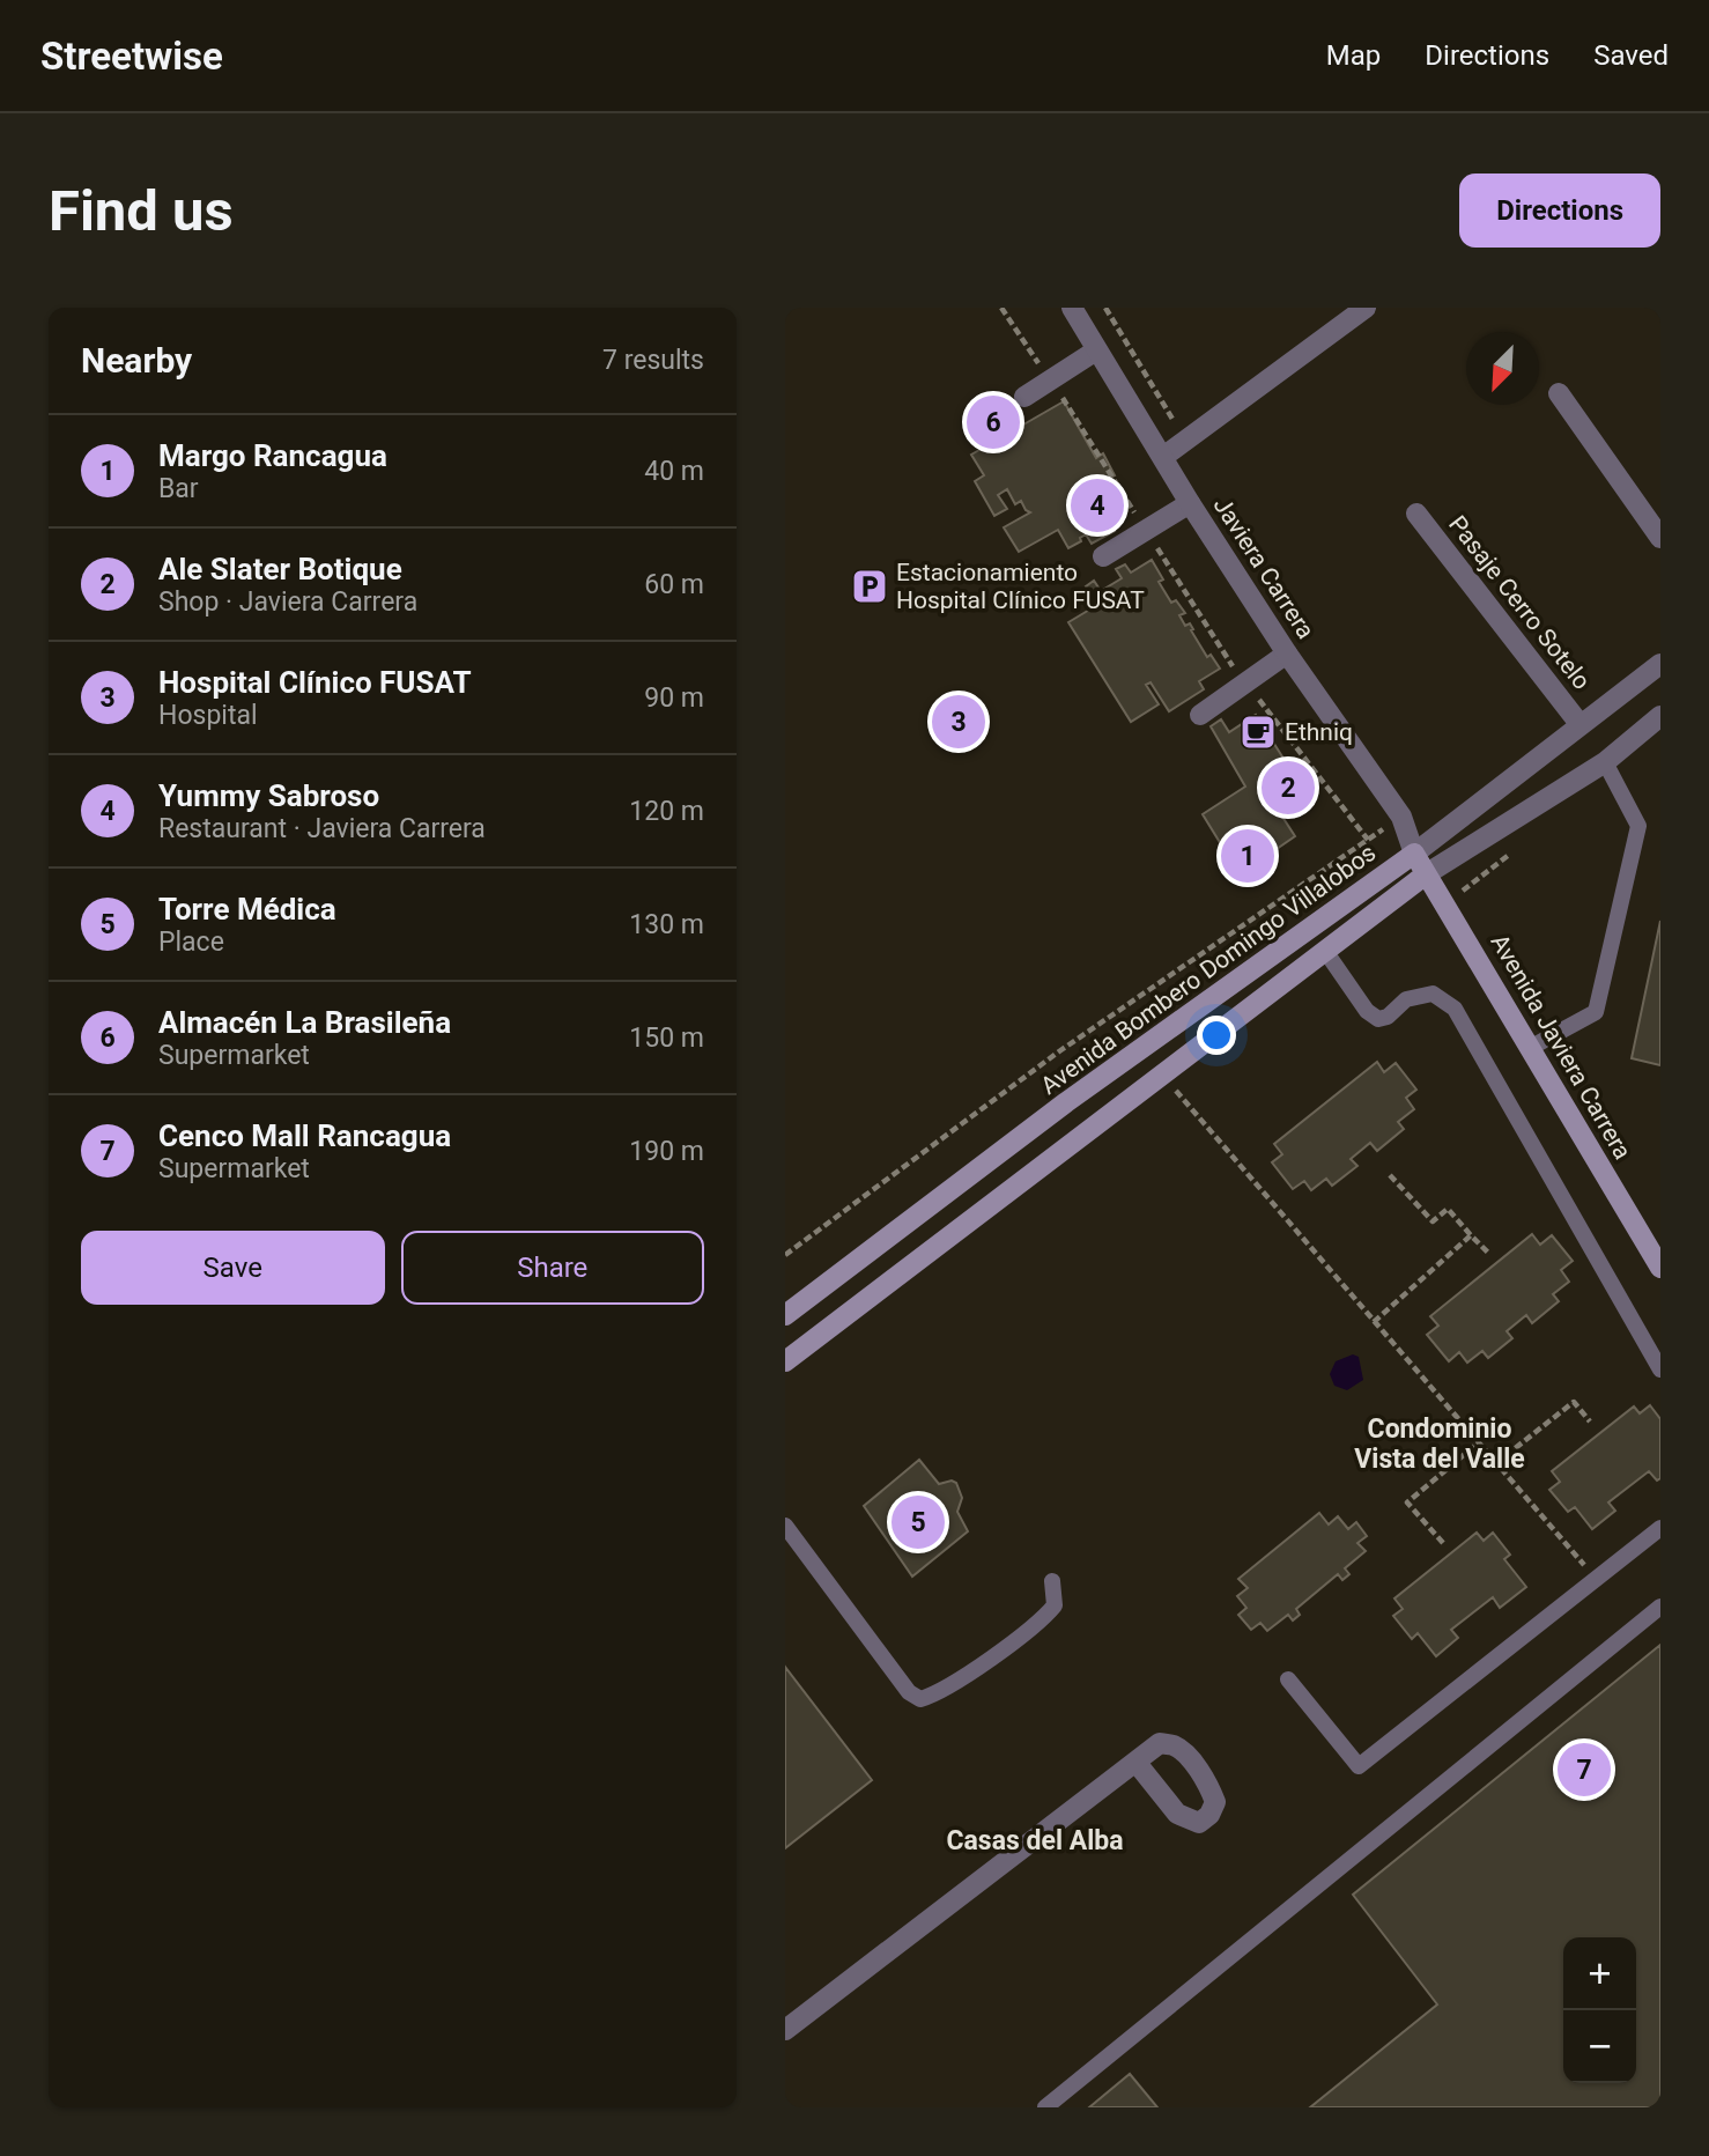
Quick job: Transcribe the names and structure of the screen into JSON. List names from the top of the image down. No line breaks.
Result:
{"streets":{"main road":["Avenida Bombero Domingo Villalobos","Avenida Javiera Carrera"],"street":["Javiera Carrera","Pasaje Cerro Sotelo"]},"crossings":[["Javiera Carrera","Avenida Bombero Domingo Villalobos"],["Javiera Carrera","Avenida Javiera Carrera"],["Pasaje Cerro Sotelo","Avenida Bombero Domingo Villalobos"],["Avenida Bombero Domingo Villalobos","Avenida Javiera Carrera"]],"districts":["Condominio Vista del Valle","Casas del Alba"],"places":{"parking":["Estacionamiento Hospital Clínico FUSAT"],"cafe":["Ethniq"]},"north":"bottom left","page":{"header":"Streetwise","nav":["Map","Directions","Saved"],"buttons":["Directions",["Save","Share"]],"title":"Find us","heading":["Nearby","7 results"],"pins":["6","4","3","2","1","5","7"],"list":[{"mark":"1","name":"Margo Rancagua","note":"Bar","value":"40 m"},{"mark":"2","name":"Ale Slater Botique","note":"Shop · Javiera Carrera","value":"60 m"},{"mark":"3","name":"Hospital Clínico FUSAT","note":"Hospital","value":"90 m"},{"mark":"4","name":"Yummy Sabroso","note":"Restaurant · Javiera Carrera","value":"120 m"},{"mark":"5","name":"Torre Médica","note":"Place","value":"130 m"},{"mark":"6","name":"Almacén La Brasileña","note":"Supermarket","value":"150 m"},{"mark":"7","name":"Cenco Mall Rancagua","note":"Supermarket","value":"190 m"}],"map_buttons":["+","−"]}}
